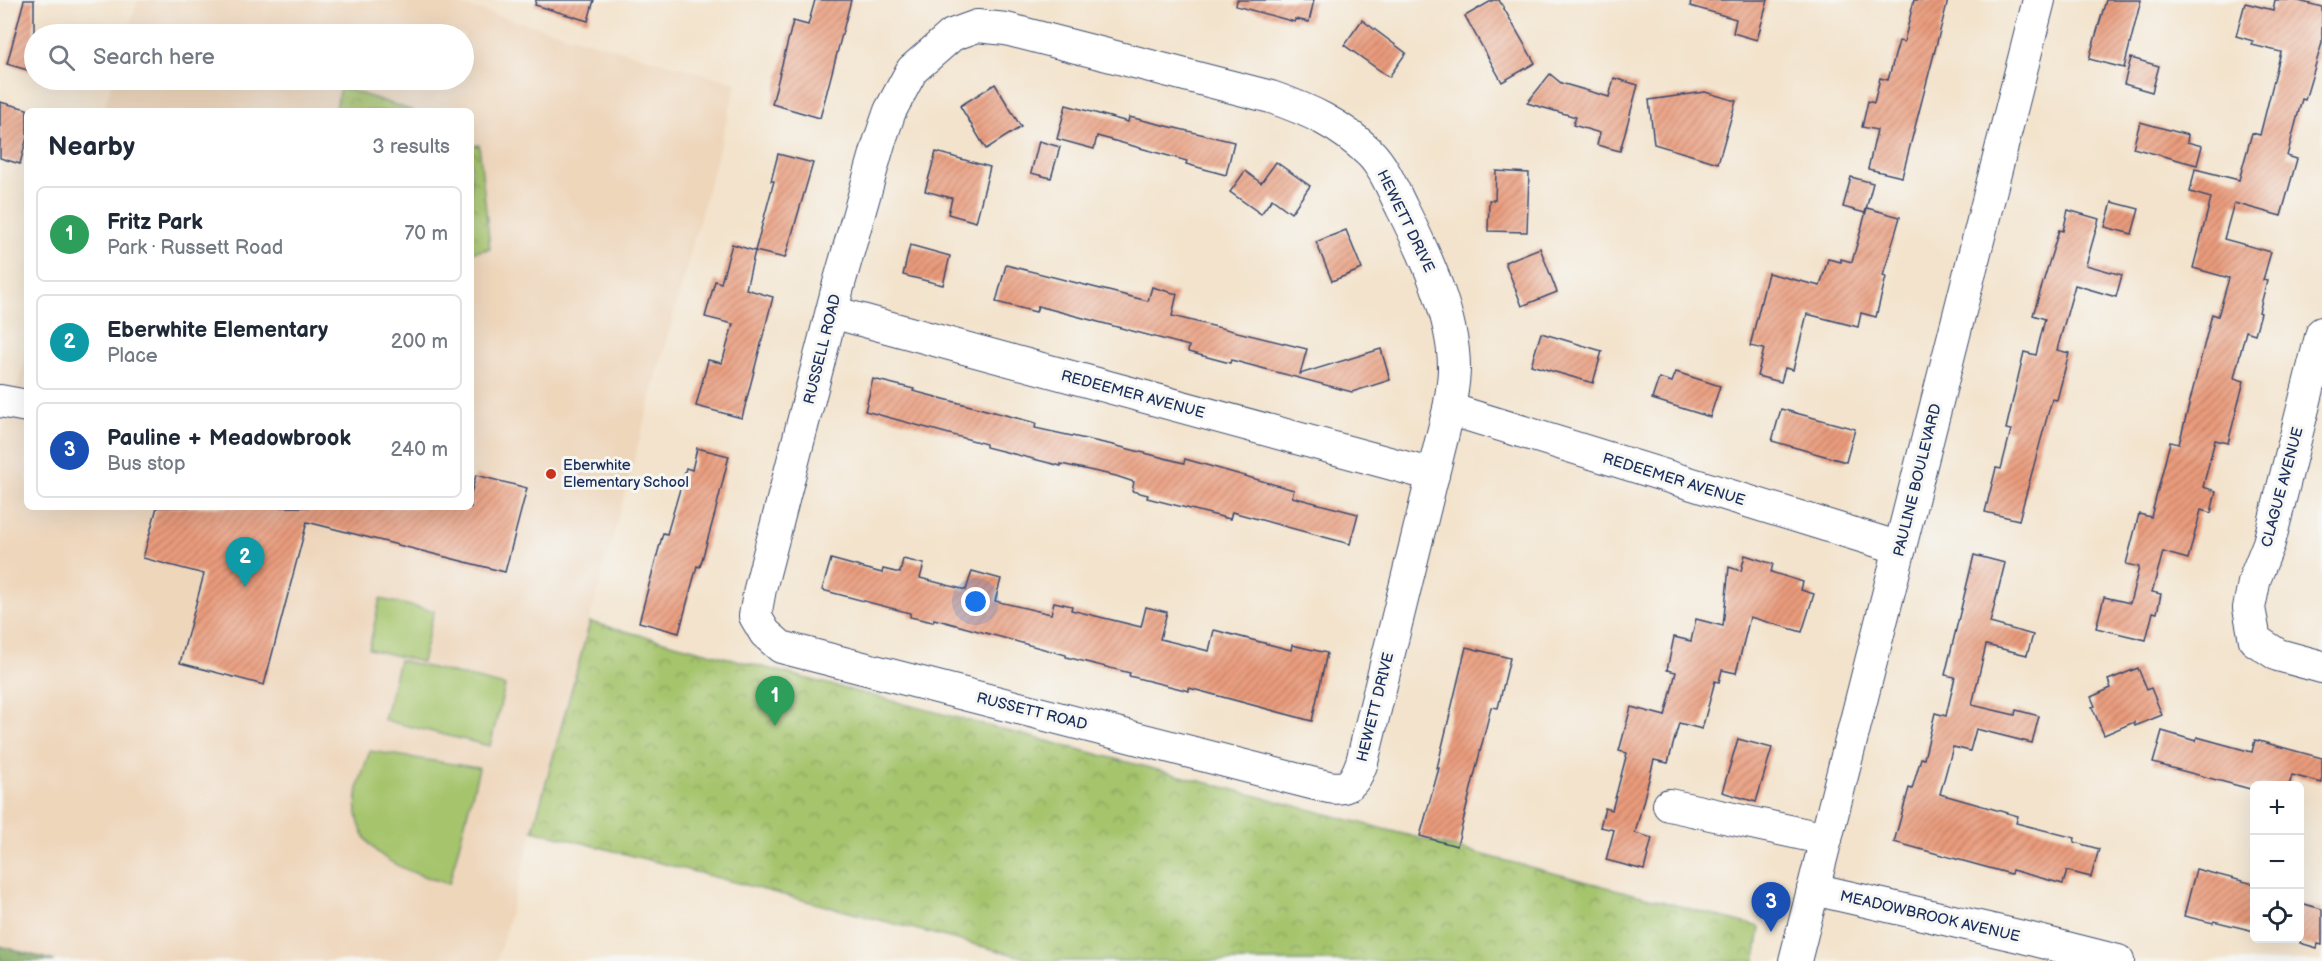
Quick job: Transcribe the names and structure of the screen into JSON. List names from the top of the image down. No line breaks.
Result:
{"streets":{"street":["HEWETT DRIVE","RUSSELL ROAD","REDEEMER AVENUE","PAULINE BOULEVARD","CLAGUE AVENUE","RUSSETT ROAD","MEADOWBROOK AVENUE"]},"crossings":[["HEWETT DRIVE","RUSSELL ROAD"],["HEWETT DRIVE","REDEEMER AVENUE"],["HEWETT DRIVE","RUSSETT ROAD"],["RUSSELL ROAD","REDEEMER AVENUE"],["RUSSELL ROAD","RUSSETT ROAD"],["REDEEMER AVENUE","PAULINE BOULEVARD"],["PAULINE BOULEVARD","MEADOWBROOK AVENUE"]],"places":["Eberwhite Elementary School"],"page":{"search":"Search here","heading":["Nearby","3 results"],"list":[{"mark":"1","name":"Fritz Park","note":"Park · Russett Road","value":"70 m"},{"mark":"2","name":"Eberwhite Elementary","note":"Place","value":"200 m"},{"mark":"3","name":"Pauline + Meadowbrook","note":"Bus stop","value":"240 m"}],"pins":["2","1","3"],"map_buttons":["+","−"]}}
